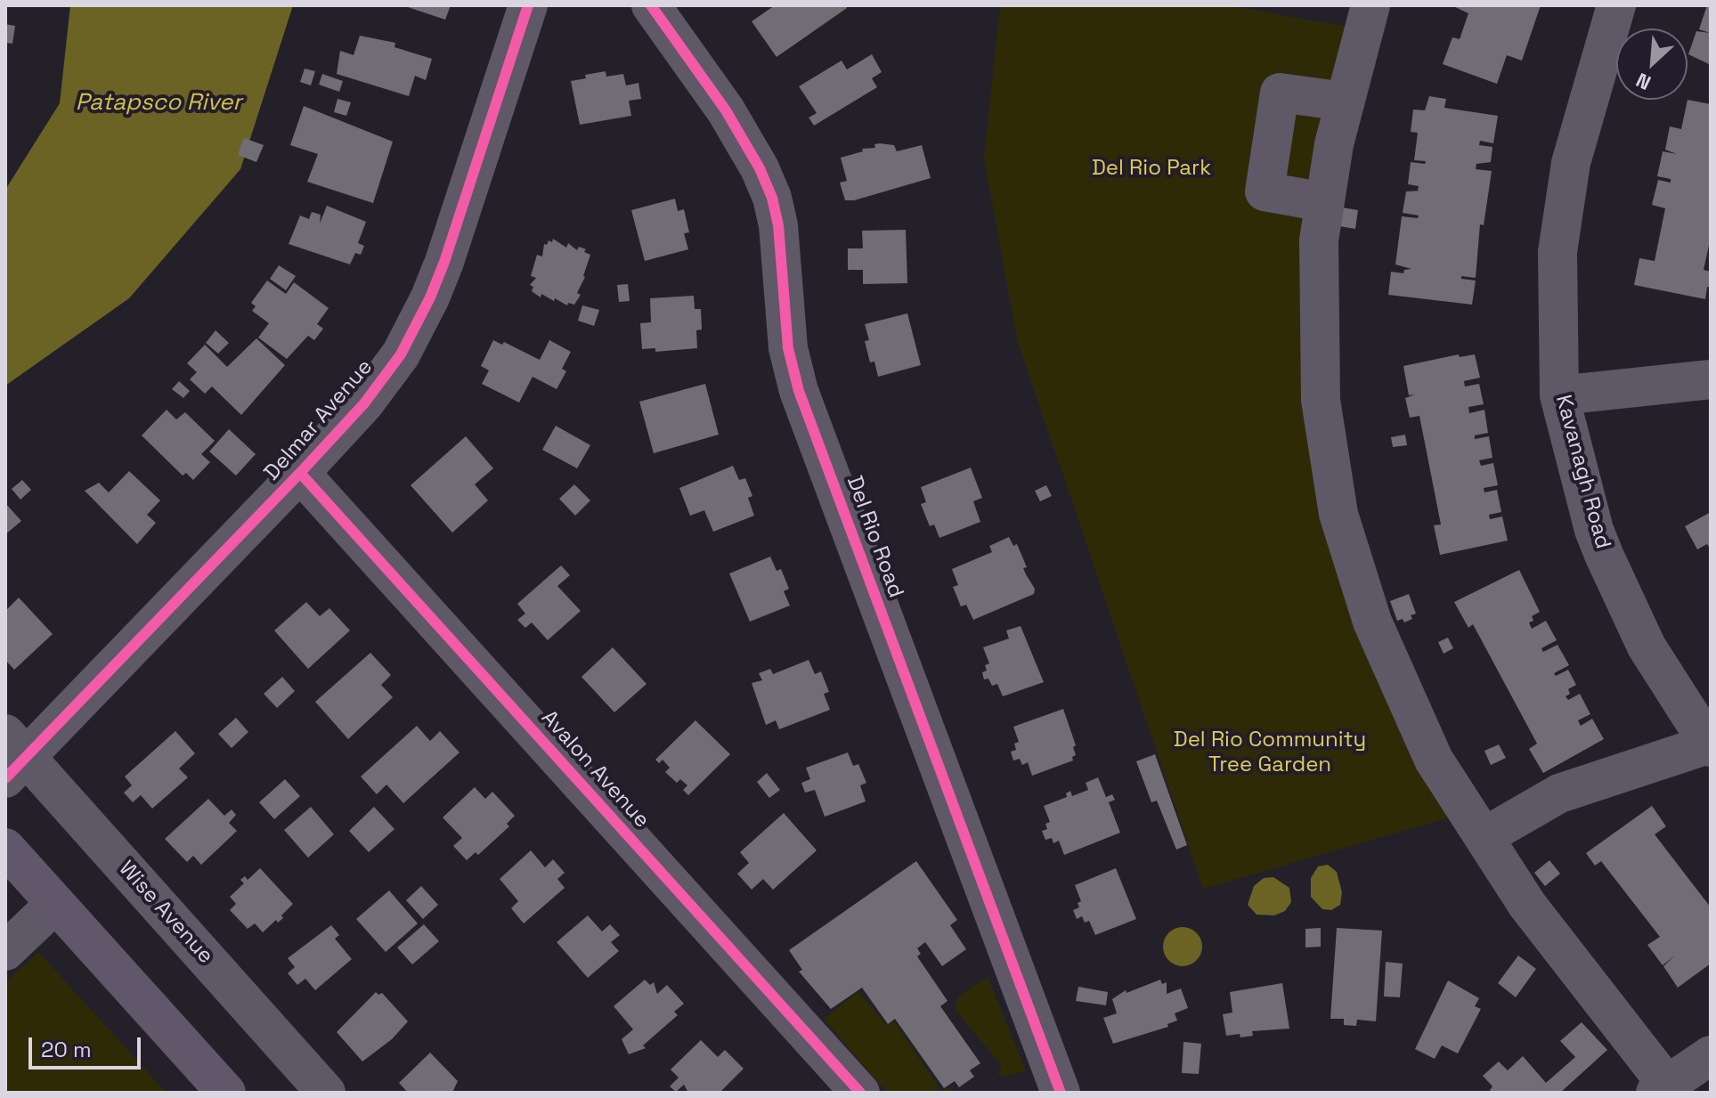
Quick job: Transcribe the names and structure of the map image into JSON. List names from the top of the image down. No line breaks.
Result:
{"streets":{"street":["Delmar Avenue","Kavanagh Road","Del Rio Road","Avalon Avenue","Wise Avenue"]},"crossings":[["Delmar Avenue","Avalon Avenue"],["Delmar Avenue","Wise Avenue"]],"water":["Patapsco River"],"parks":["Del Rio Park","Del Rio Community Tree Garden"],"scale_bar":"20 m","north":"bottom left"}
